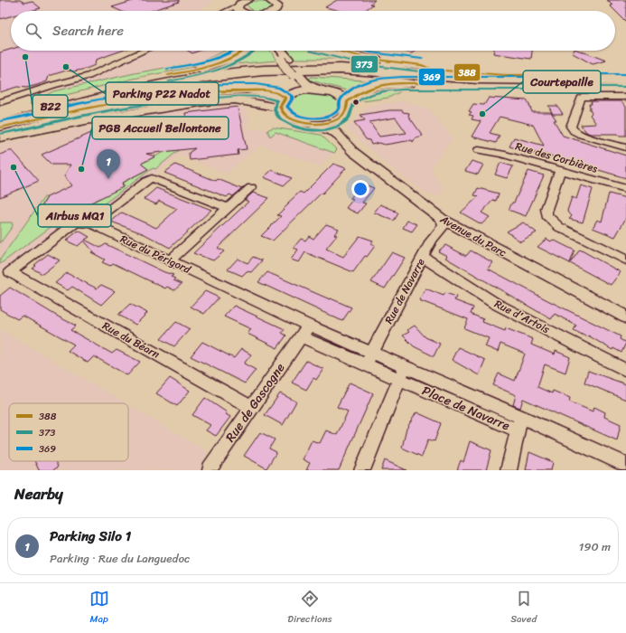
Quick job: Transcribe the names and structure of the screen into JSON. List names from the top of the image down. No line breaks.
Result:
{"streets":{"street":["Rue des Corbières","Avenue du Parc","Rue du Périgord","Rue de Navarre","Rue d'Artois","Rue du Béarn","Rue de Gascogne","Place de Navarre"]},"crossings":[["Avenue du Parc","Rue de Navarre"],["Rue du Périgord","Rue du Béarn"],["Rue du Périgord","Rue de Gascogne"],["Rue du Périgord","Place de Navarre"],["Rue de Navarre","Rue d'Artois"],["Rue de Navarre","Place de Navarre"],["Rue du Béarn","Rue de Gascogne"],["Rue de Gascogne","Place de Navarre"]],"places":["B22","Parking P22 Nadot","Courtepaille","Airbus MQ1","PGB Accueil Bellontone"],"lines":["transit line 388","transit line 373","transit line 369"],"legend":["388","373","369"],"page":{"search":"Search here","pins":"1","heading":"Nearby","list":[{"mark":"1","name":"Parking Silo 1","note":"Parking · Rue du Languedoc","value":"190 m"}],"nav":["Map","Directions","Saved"]}}
